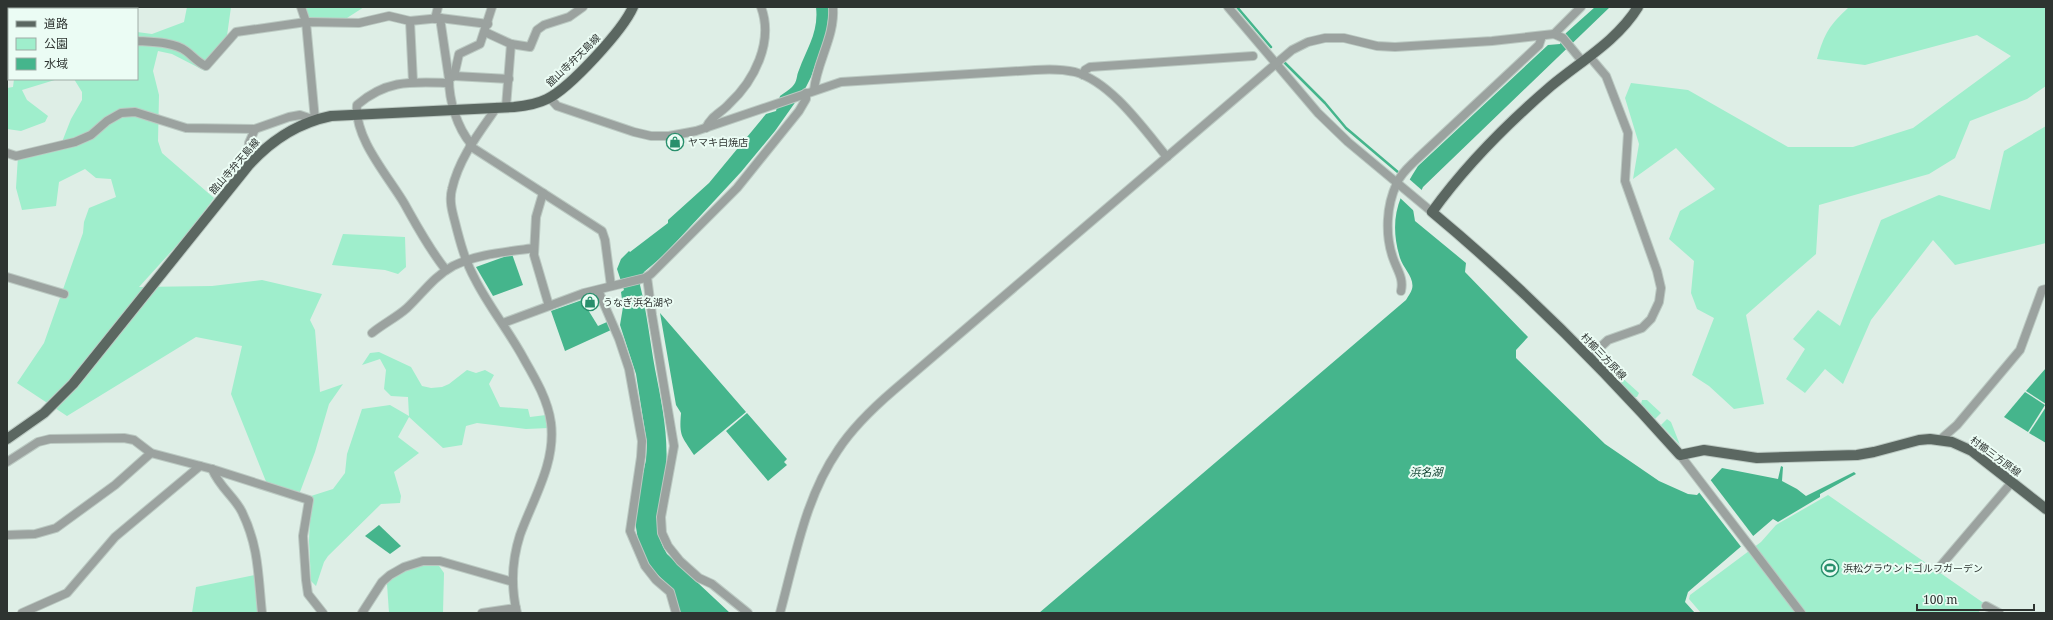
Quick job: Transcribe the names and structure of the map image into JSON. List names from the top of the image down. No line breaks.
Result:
{"streets":{"main road":["舘山寺弁天島線","村櫛三方原線"]},"water":["浜名湖"],"places":{"shop":["ヤマキ白焼店","うなぎ浜名湖や"],"sports":["浜松グラウンドゴルフガーデン"]},"legend":["道路","公園","水域"],"scale_bar":"100 m"}
